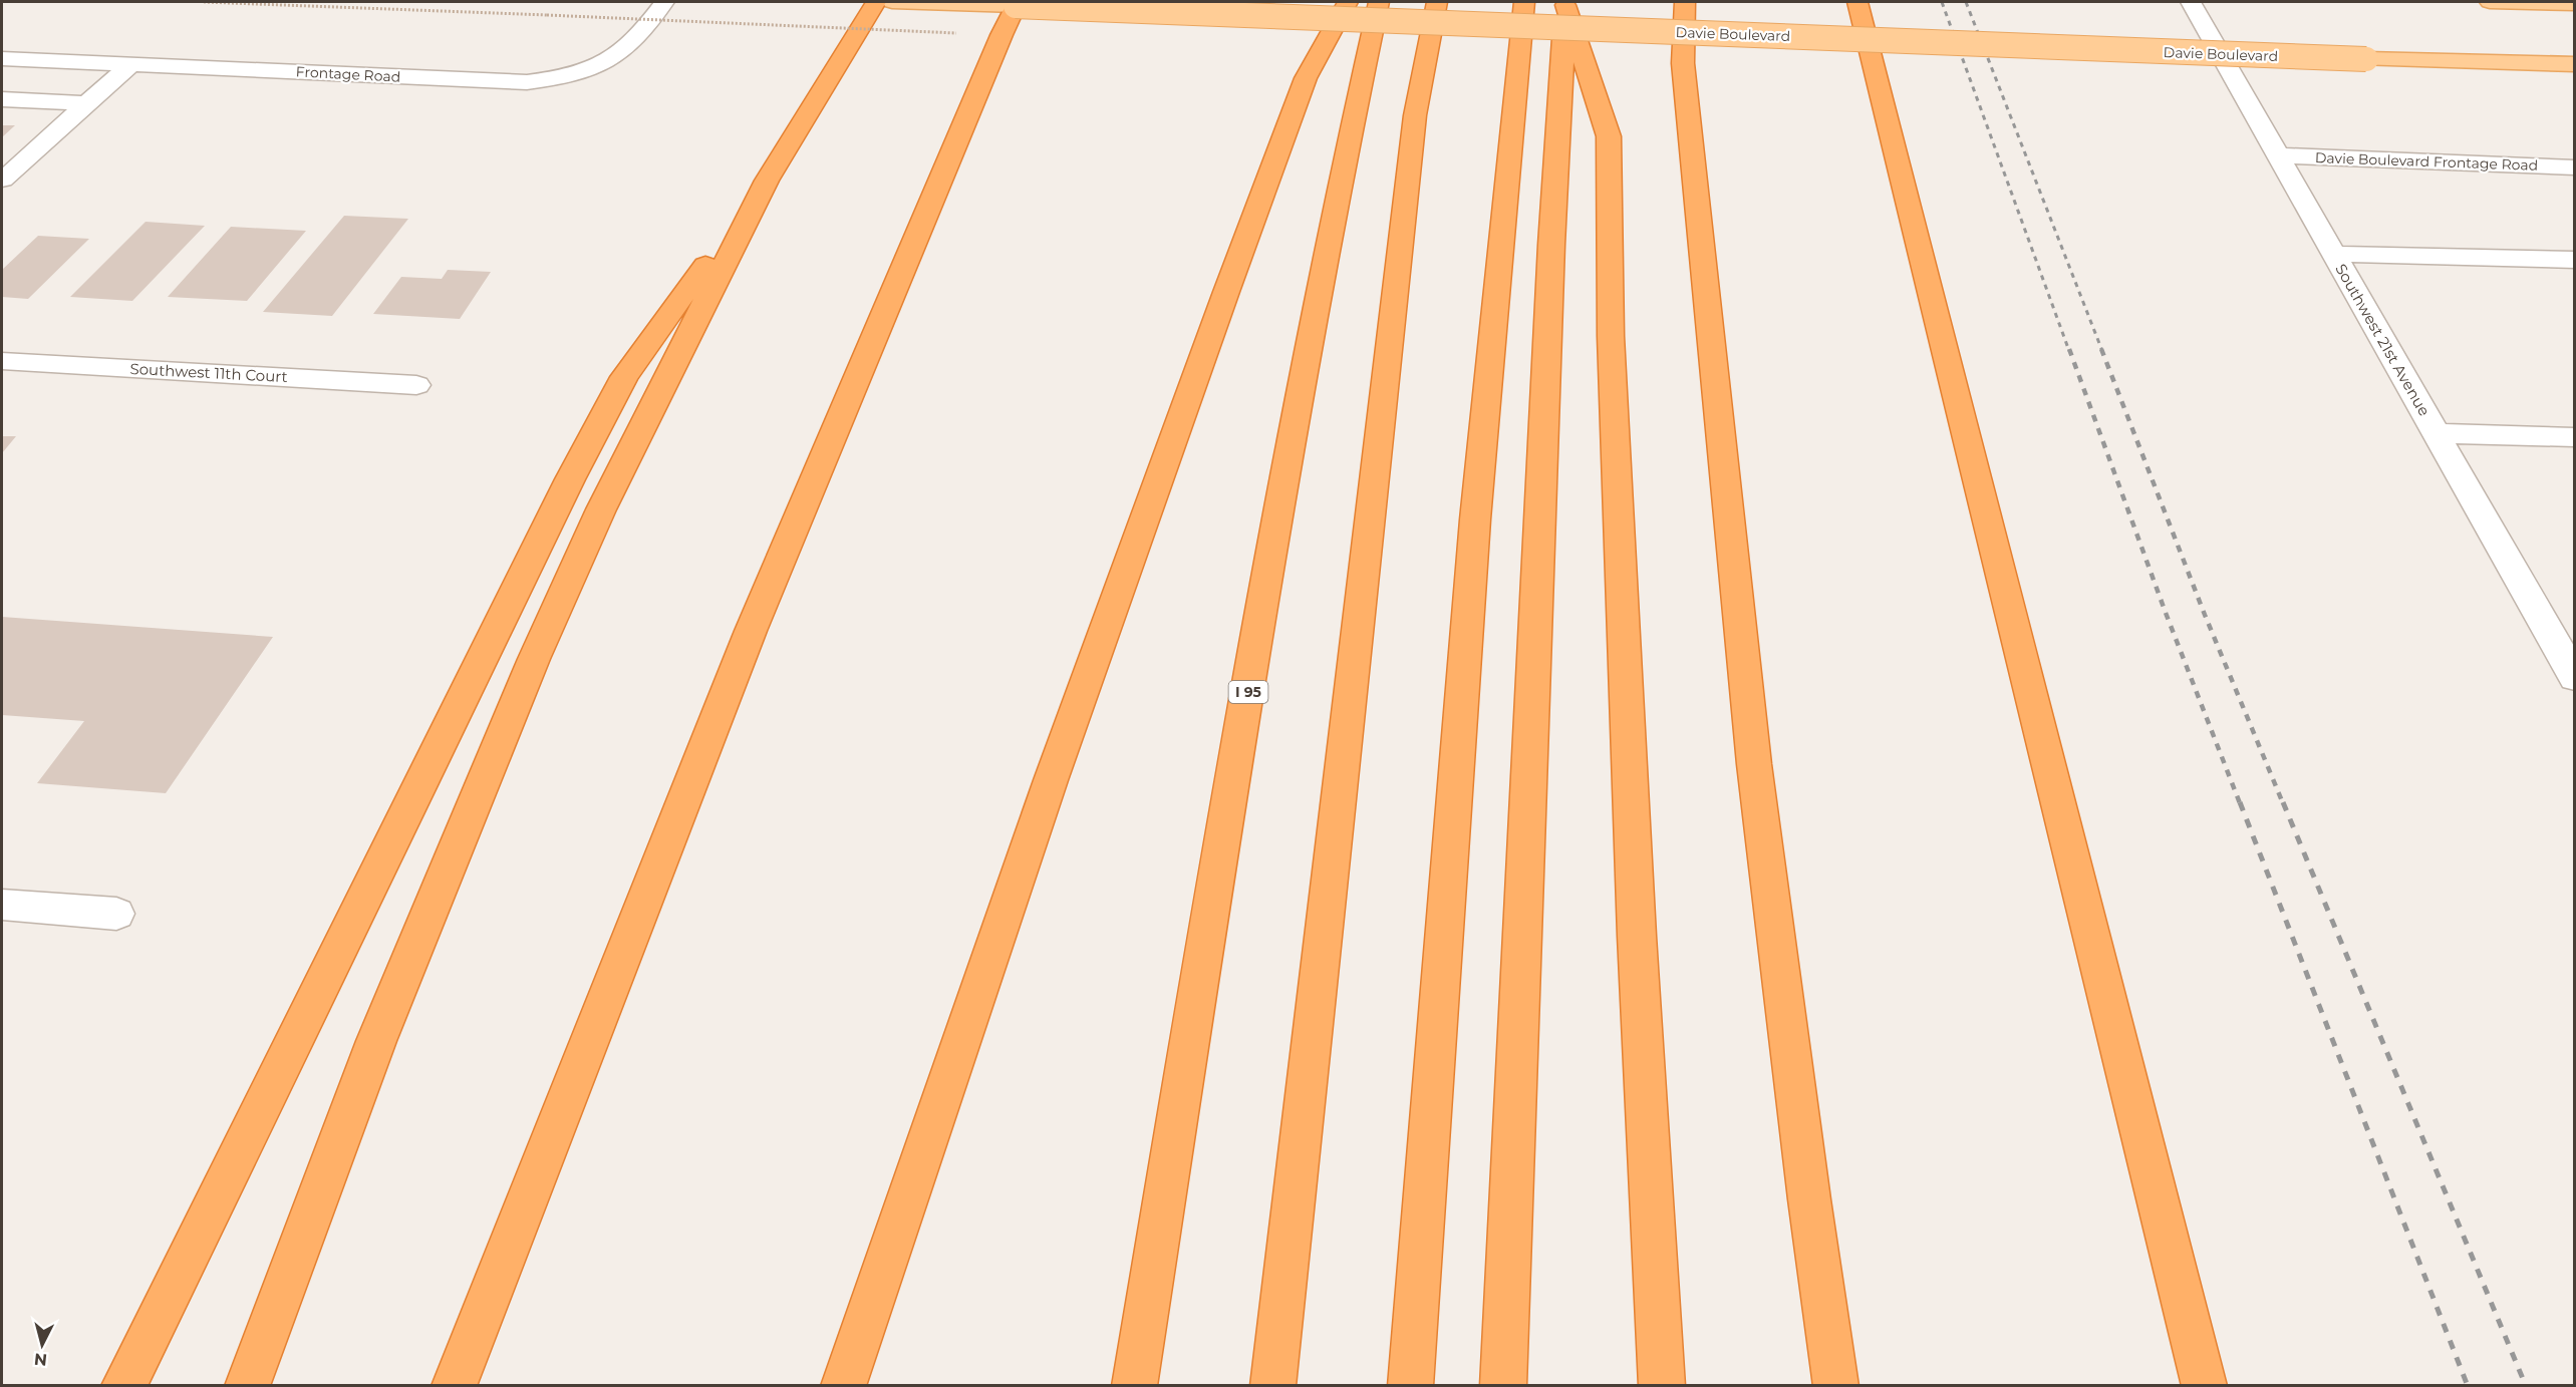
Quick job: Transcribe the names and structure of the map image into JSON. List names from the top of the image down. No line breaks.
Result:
{"streets":{"highway":["I 95"],"main road":["Davie Boulevard"],"street":["Frontage Road","Davie Boulevard Frontage Road","Southwest 21st Avenue","Southwest 11th Court"]},"crossings":[["Davie Boulevard Frontage Road","Southwest 21st Avenue"]],"north":"bottom"}
